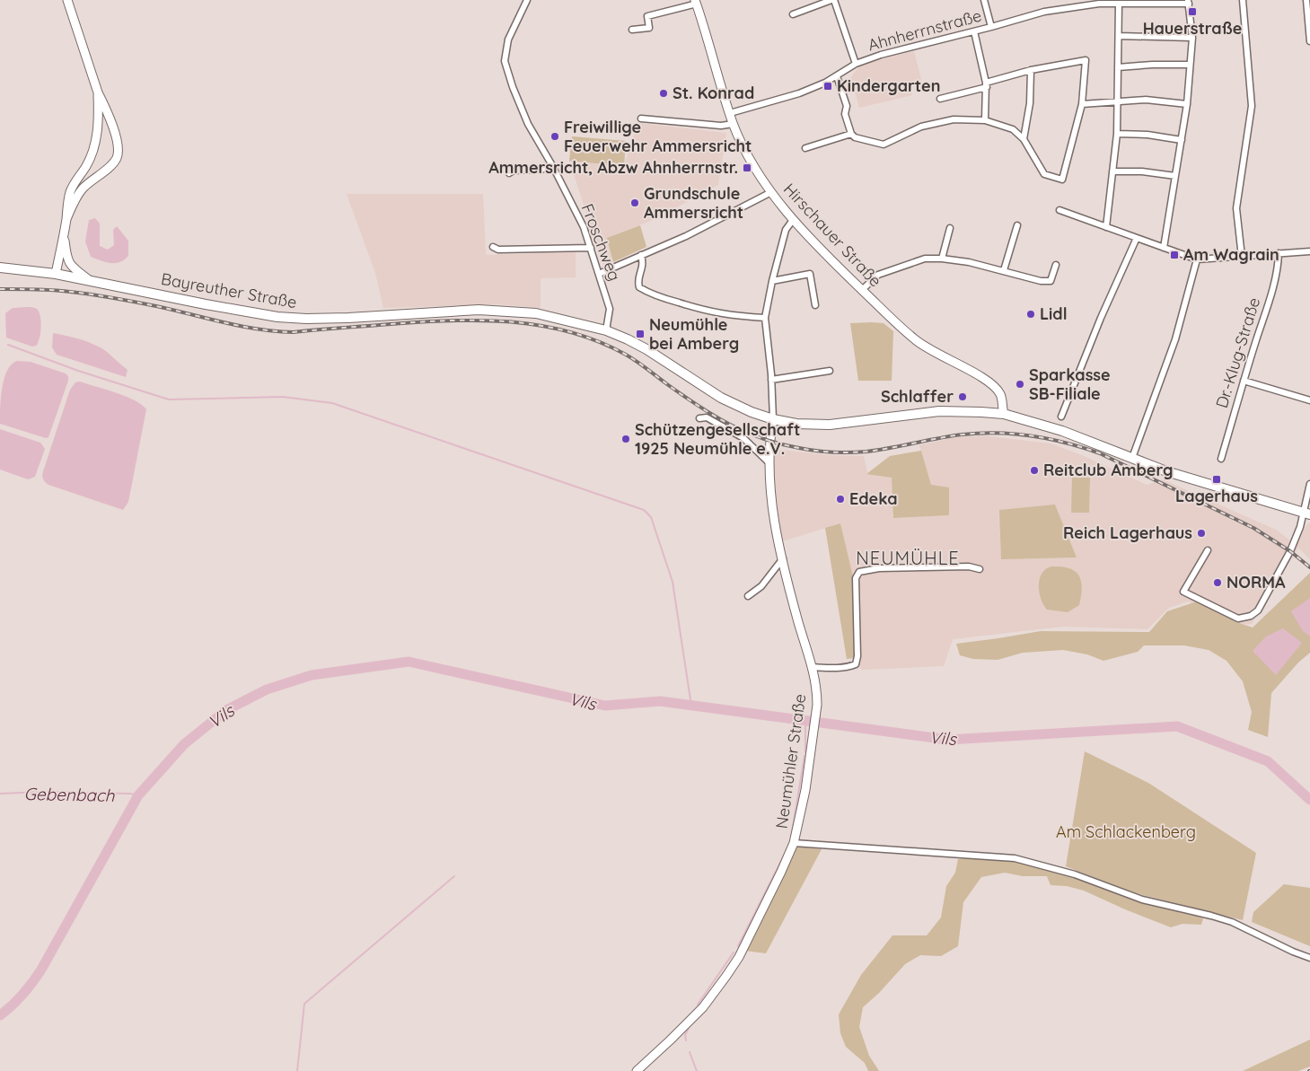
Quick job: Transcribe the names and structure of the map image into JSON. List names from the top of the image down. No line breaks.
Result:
{"streets":{"main road":["Bayreuther Straße"],"street":["Ahnherrnstraße","Hirschauer Straße","Froschweg","Dr.-Klug-Straße","Neumühler Straße"]},"crossings":[["Ahnherrnstraße","Hirschauer Straße"],["Froschweg","Bayreuther Straße"]],"districts":["NEUMÜHLE"],"water":["Vils","Gebenbach"],"parks":["Am Schlackenberg"],"places":{"transit":["Hauerstraße","Kindergarten","Ammersricht, Abzw Ahnherrnstr.","Am Wagrain","Neumühle bei Amberg","Lagerhaus"],"other":["St. Konrad","Freiwillige Feuerwehr Ammersricht","Grundschule Ammersricht","Lidl","Sparkasse SB-Filiale","Schlaffer","Schützengesellschaft 1925 Neumühle e.V.","Reitclub Amberg","Edeka","Reich Lagerhaus","NORMA"]}}
